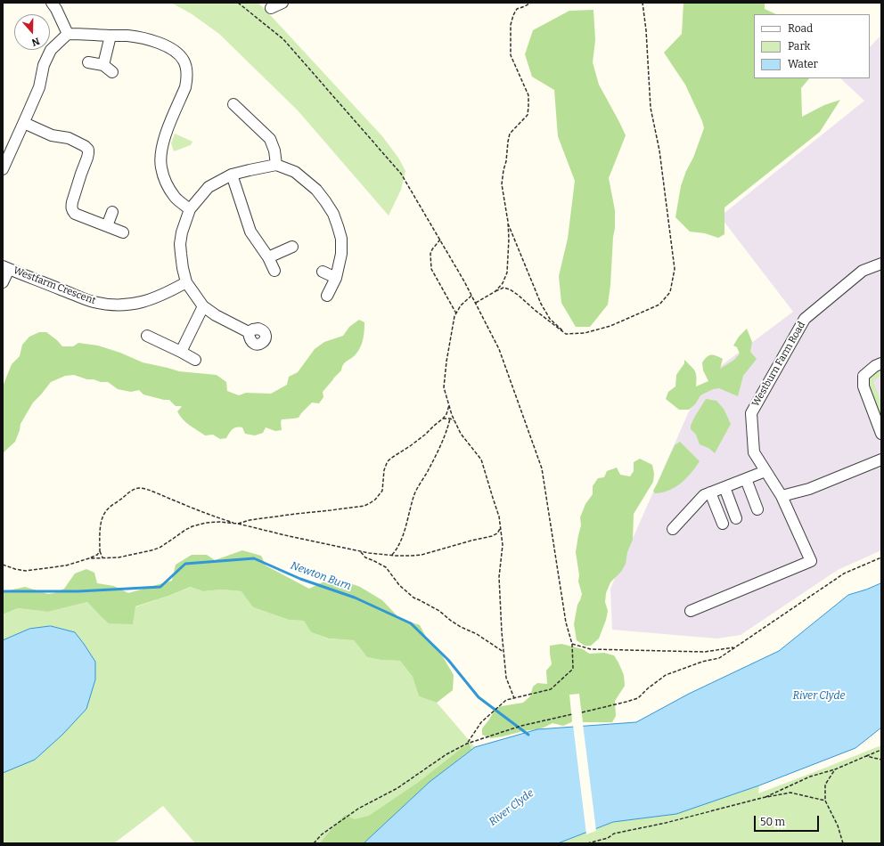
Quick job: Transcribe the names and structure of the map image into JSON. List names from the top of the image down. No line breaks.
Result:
{"streets":{"street":["Westfarm Crescent","Westburn Farm Road"]},"water":["Newton Burn","River Clyde"],"legend":["Road","Park","Water"],"scale_bar":"50 m","north":"bottom"}
